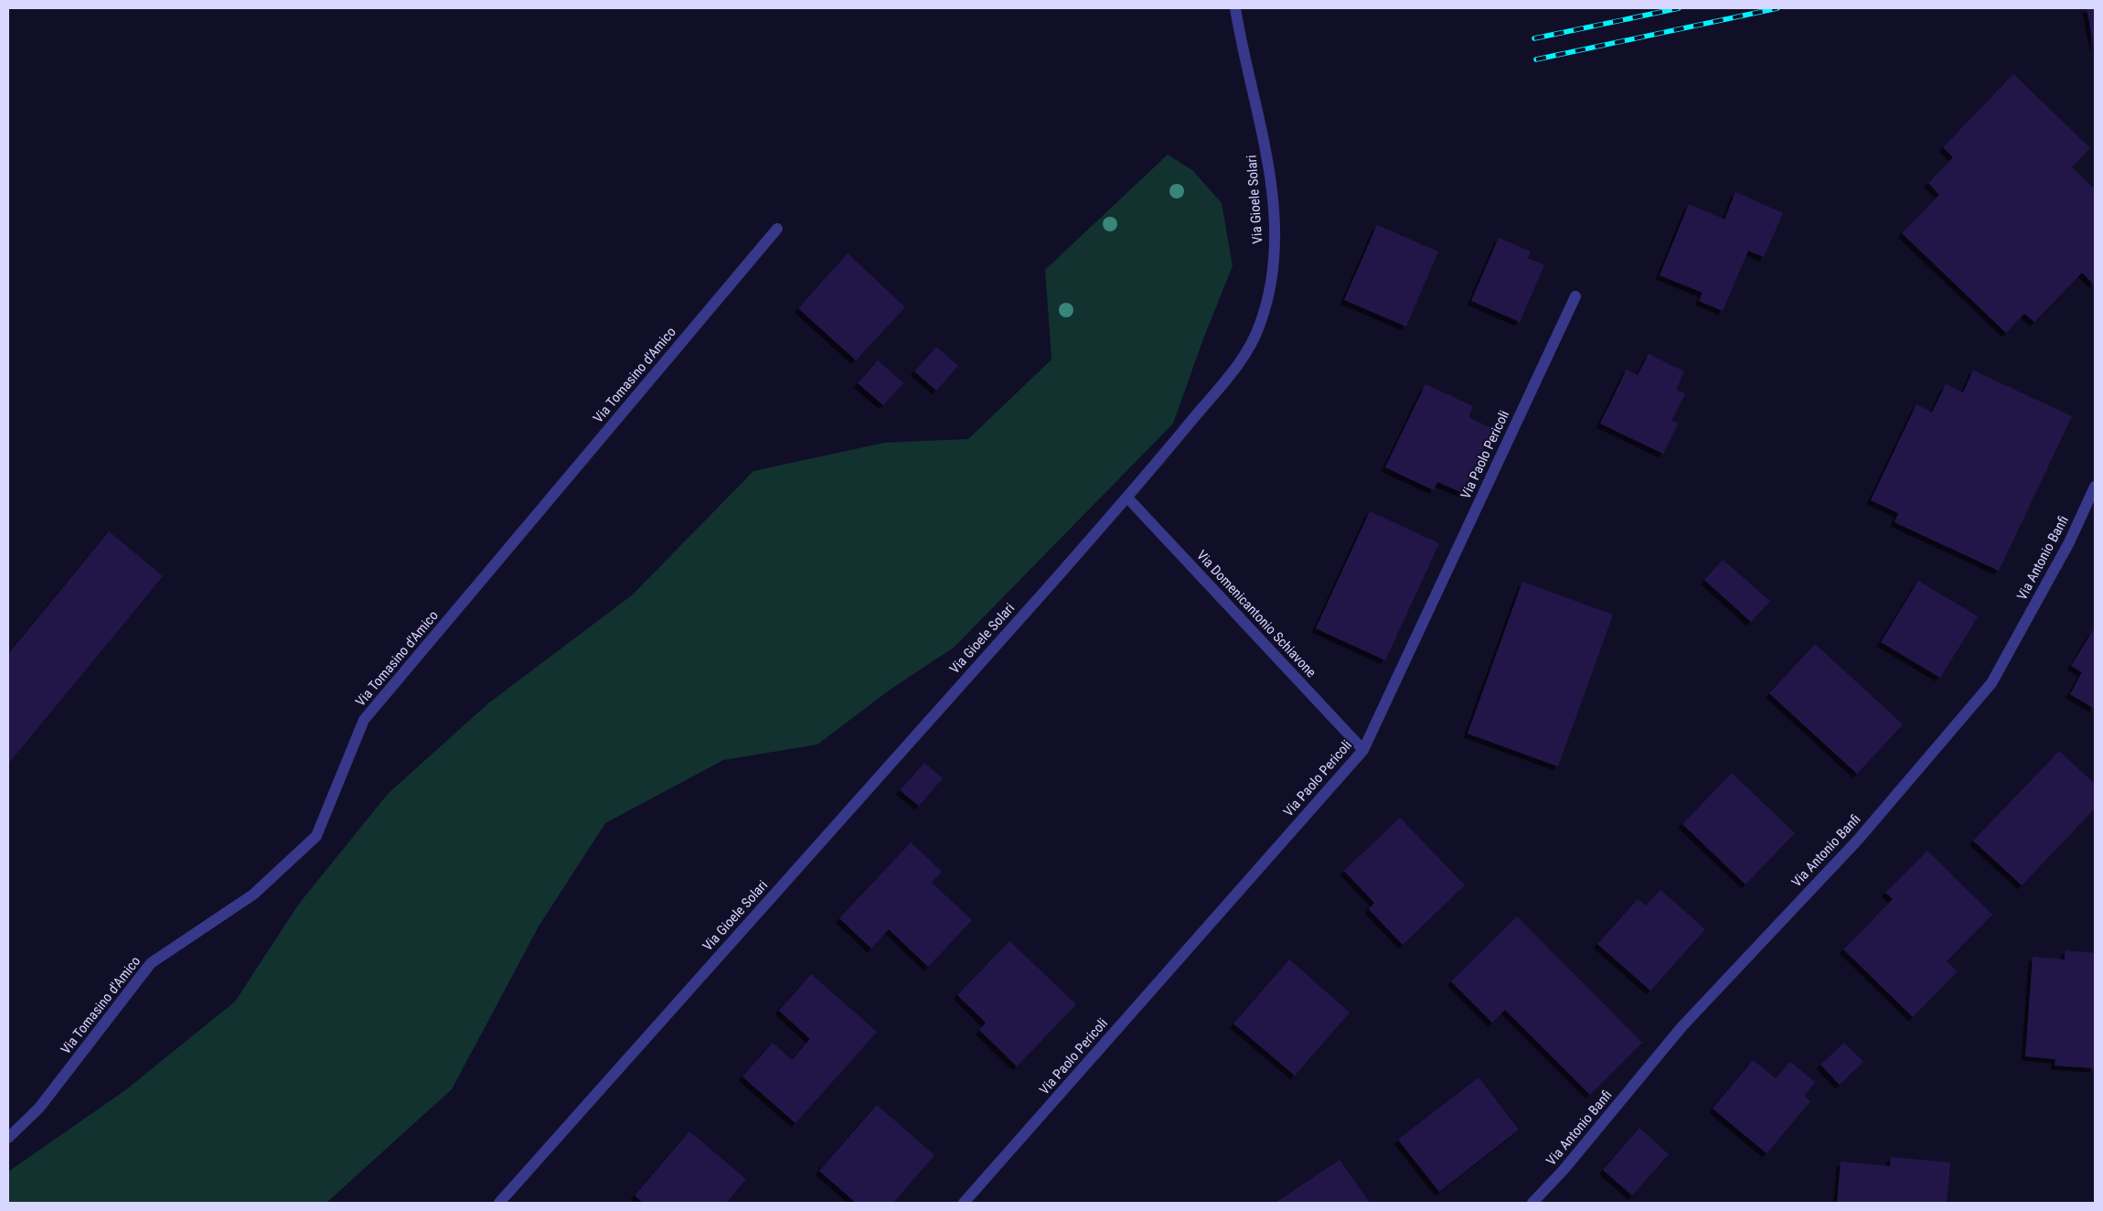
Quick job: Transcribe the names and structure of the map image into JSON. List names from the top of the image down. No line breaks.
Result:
{"streets":{"street":["Via Gioele Solari","Via Tomasino d'Amico","Via Paolo Pericoli","Via Antonio Banfi","Via Domenicantonio Schiavone"]},"crossings":[["Via Gioele Solari","Via Domenicantonio Schiavone"],["Via Paolo Pericoli","Via Domenicantonio Schiavone"]]}
